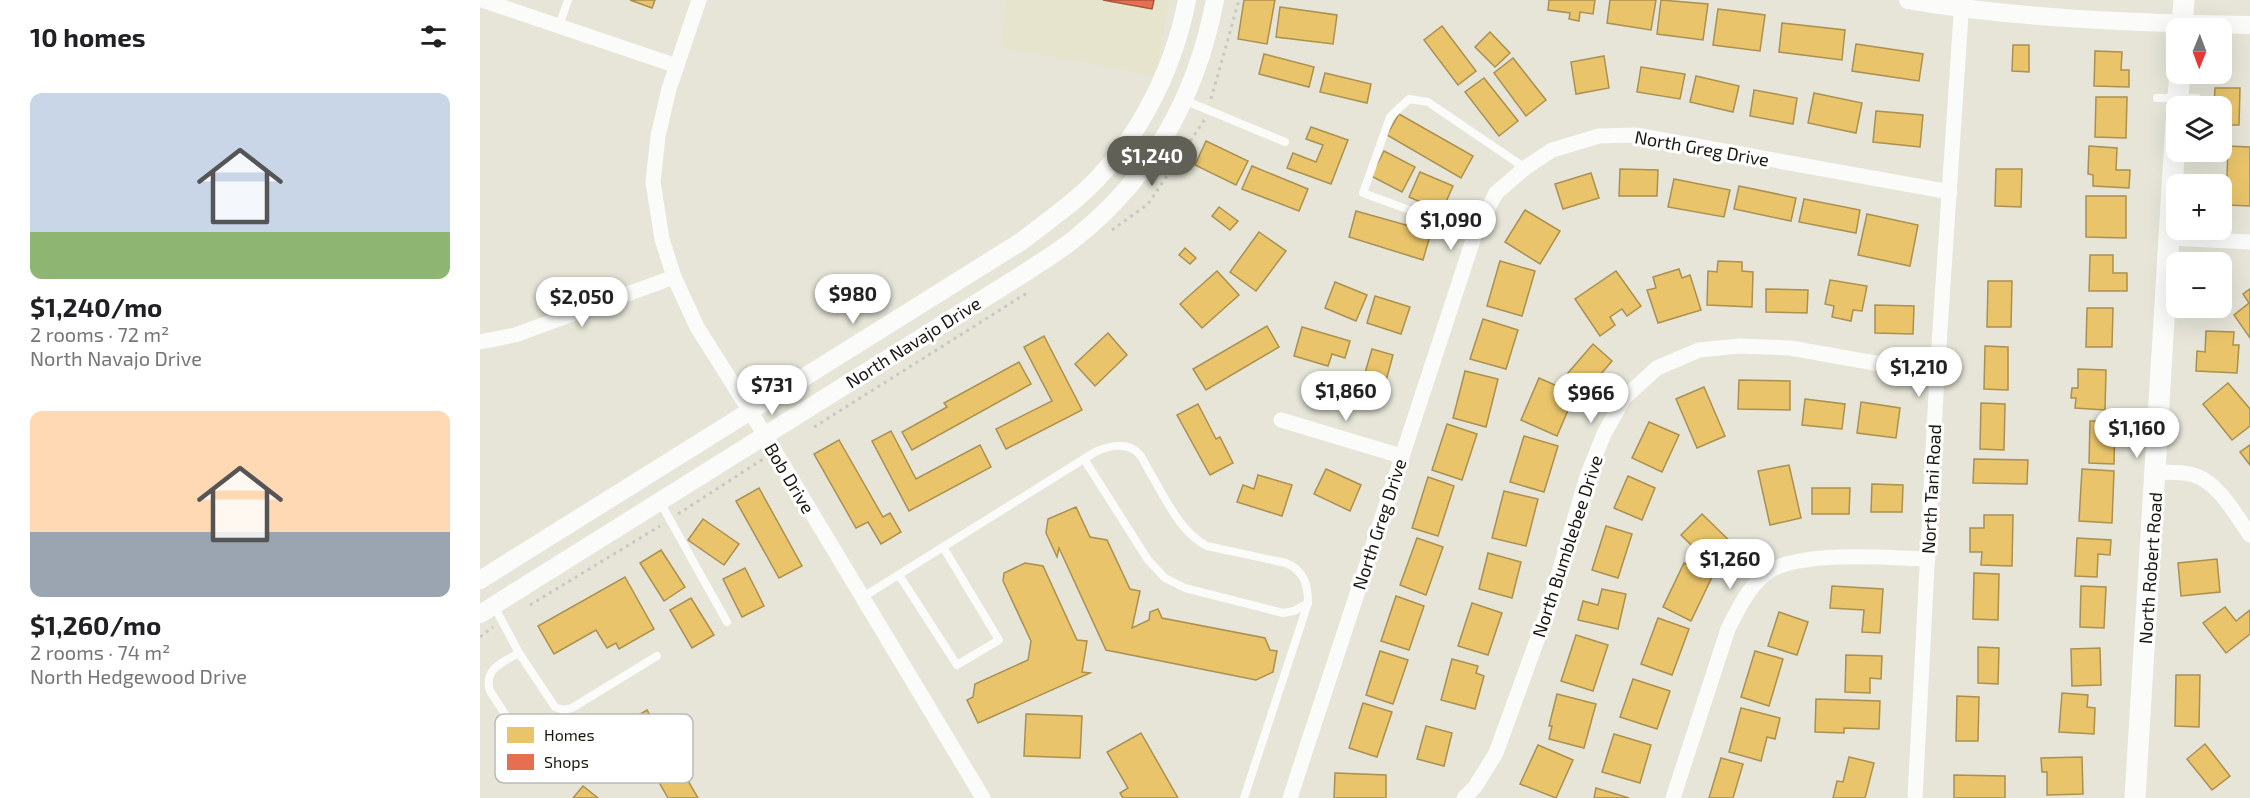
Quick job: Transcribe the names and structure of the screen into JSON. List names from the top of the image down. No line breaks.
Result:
{"streets":{"main road":["North Robert Road"],"street":["North Greg Drive","North Navajo Drive","Bob Drive","North Tani Road","North Bumblebee Drive"]},"crossings":[["North Greg Drive","North Tani Road"],["North Navajo Drive","Bob Drive"],["North Tani Road","North Bumblebee Drive"]],"legend":["Homes","Shops"],"north":"bottom","page":{"heading":"10 homes","map_buttons":["+","−"],"list":[{"name":"$1,240/mo","note":"2 rooms · 72 m² · North Navajo Drive"},{"name":"$1,260/mo","note":"2 rooms · 74 m² · North Hedgewood Drive"}],"price":["$1,240","$1,090","$980","$2,050","$1,210","$731","$1,860","$966","$1,160","$1,260"]}}
